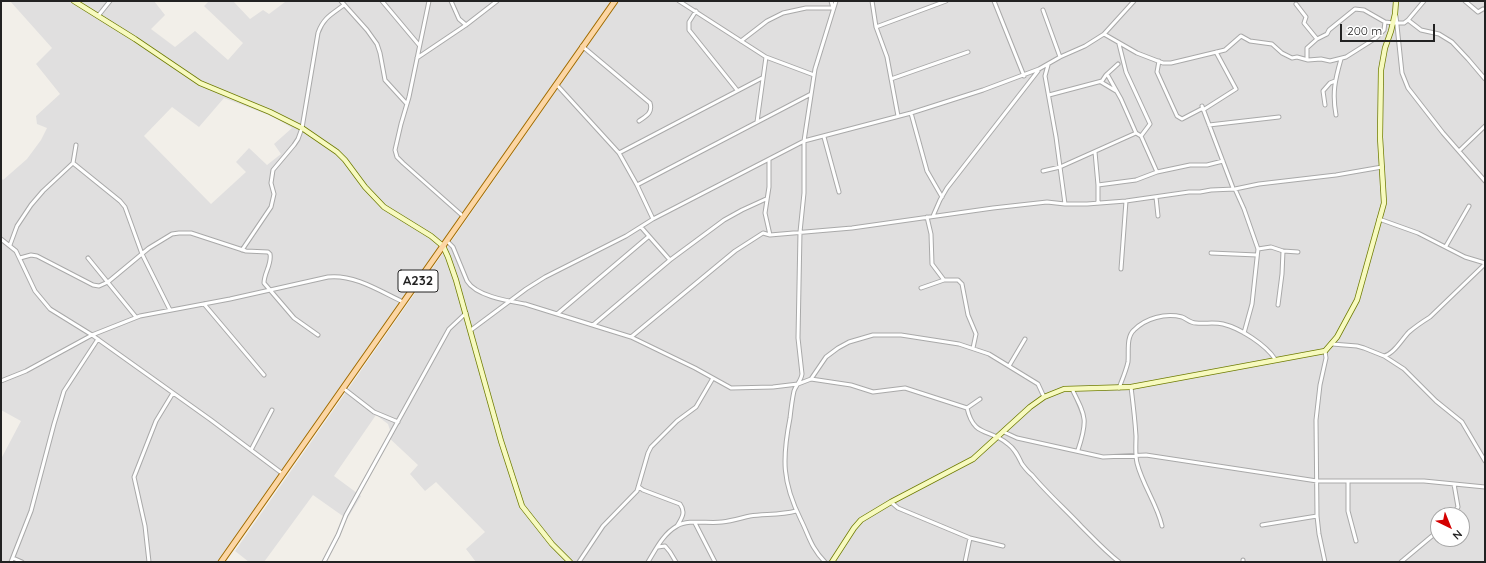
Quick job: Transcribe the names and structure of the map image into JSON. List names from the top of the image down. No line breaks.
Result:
{"streets":{"main road":["A232"]},"scale_bar":"200 m","north":"bottom right"}
